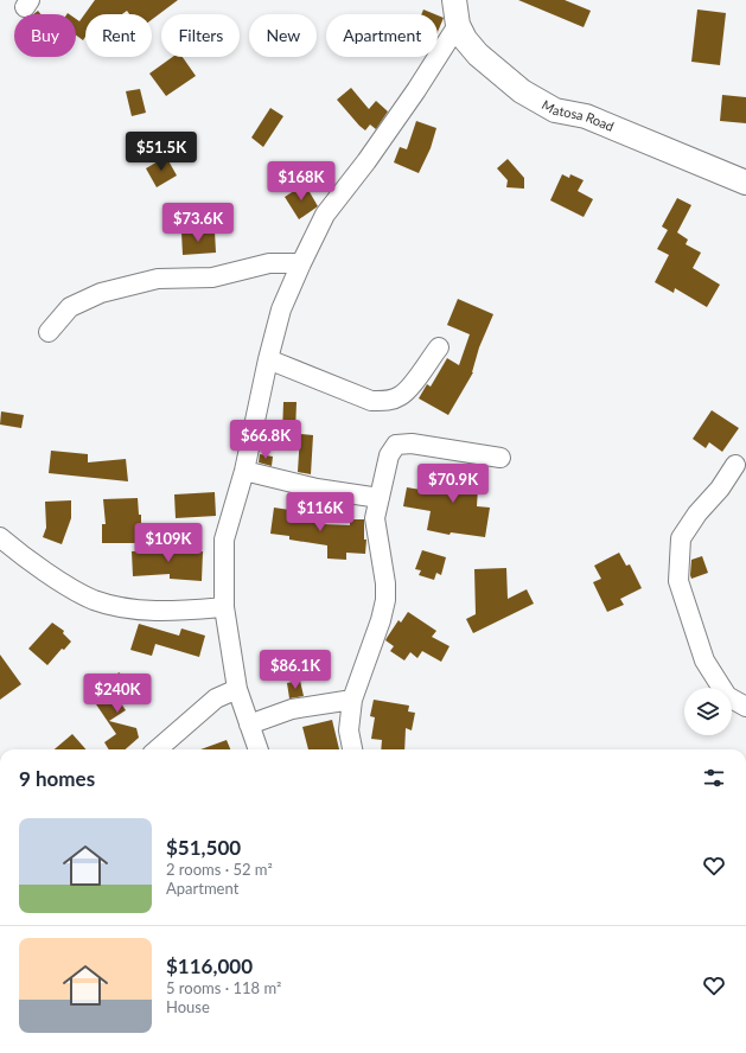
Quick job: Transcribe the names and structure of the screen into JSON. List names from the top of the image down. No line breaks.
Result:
{"streets":{"street":["Matosa Road"]},"page":{"chip":["Buy","Rent","Filters","New","Apartment"],"price":["$51.5K","$168K","$73.6K","$66.8K","$70.9K","$116K","$109K","$86.1K","$240K"],"heading":"9 homes","list":[{"name":"$51,500","note":"2 rooms · 52 m² · Apartment"},{"name":"$116,000","note":"5 rooms · 118 m² · House"}]}}
